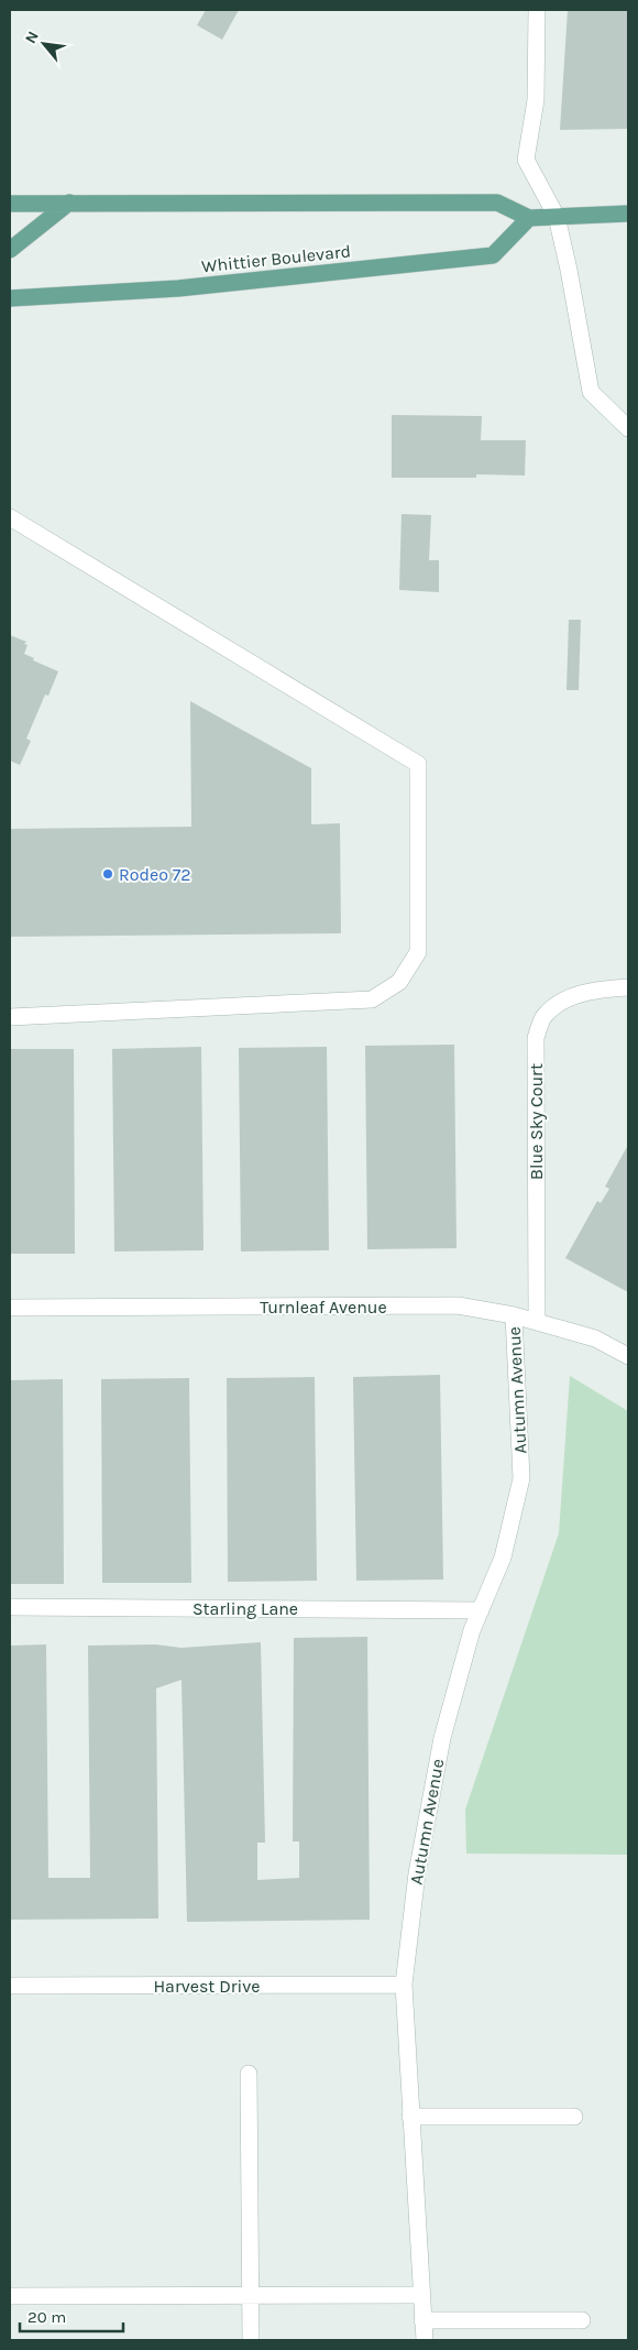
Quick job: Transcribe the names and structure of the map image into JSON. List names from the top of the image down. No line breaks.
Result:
{"streets":{"main road":["Whittier Boulevard"],"street":["Blue Sky Court","Turnleaf Avenue","Autumn Avenue","Starling Lane","Harvest Drive"]},"crossings":[["Blue Sky Court","Turnleaf Avenue"],["Turnleaf Avenue","Autumn Avenue"],["Autumn Avenue","Starling Lane"],["Autumn Avenue","Harvest Drive"]],"places":["Rodeo 72"],"scale_bar":"20 m","north":"top left"}
